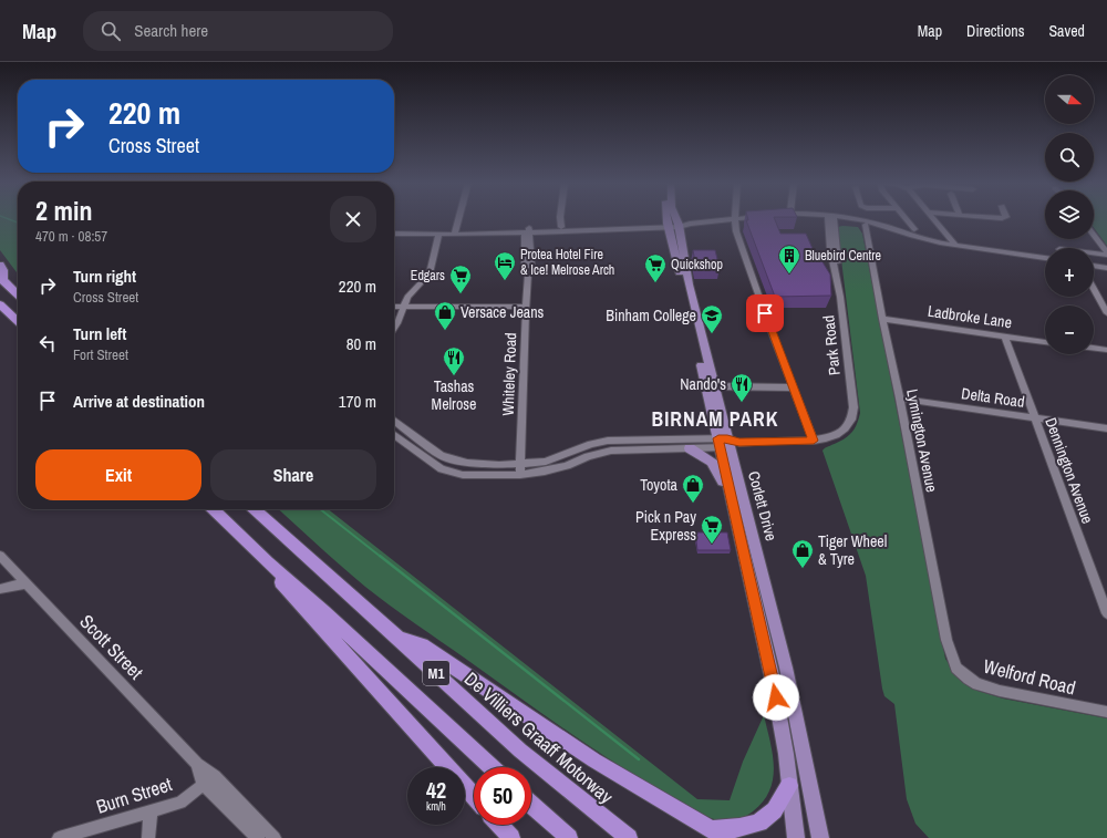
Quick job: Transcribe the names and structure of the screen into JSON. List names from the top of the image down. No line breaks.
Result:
{"streets":{"highway":["M1","De Villiers Graaff Motorway"],"main road":["Corlett Drive"],"street":["Ladbroke Lane","Park Road","Whiteley Road","Delta Road","Lymington Avenue","Dennington Avenue","Scott Street","Welford Road","Burn Street"]},"crossings":[["Ladbroke Lane","Lymington Avenue"],["Ladbroke Lane","Dennington Avenue"],["Park Road","Corlett Drive"],["Delta Road","Lymington Avenue"],["Delta Road","Dennington Avenue"],["Lymington Avenue","Welford Road"],["Scott Street","Burn Street"]],"districts":["BIRNAM PARK"],"places":{"building":["Bluebird Centre"],"hotel":["Protea Hotel Fire & Ice! Melrose Arch"],"supermarket":["Quickshop","Edgars","Pick n Pay Express"],"shop":["Versace Jeans","Toyota","Tiger Wheel & Tyre"],"school or university":["Binham College"],"restaurant":["Tashas Melrose","Nando's"]},"north":"right","page":{"header":"Map","search":"Search here","nav":["Map","Directions","Saved"],"map_buttons":["+","−"],"turn":["220 m","Cross Street"],"heading":["2 min","470 m · 08:57"],"list":[{"name":"Turn right","note":"Cross Street","value":"220 m"},{"name":"Turn left","note":"Fort Street","value":"80 m"},{"name":"Arrive at destination","value":"170 m"}],"buttons":["Exit","Share"],"speed":"42 km/h","limit":"50"}}
